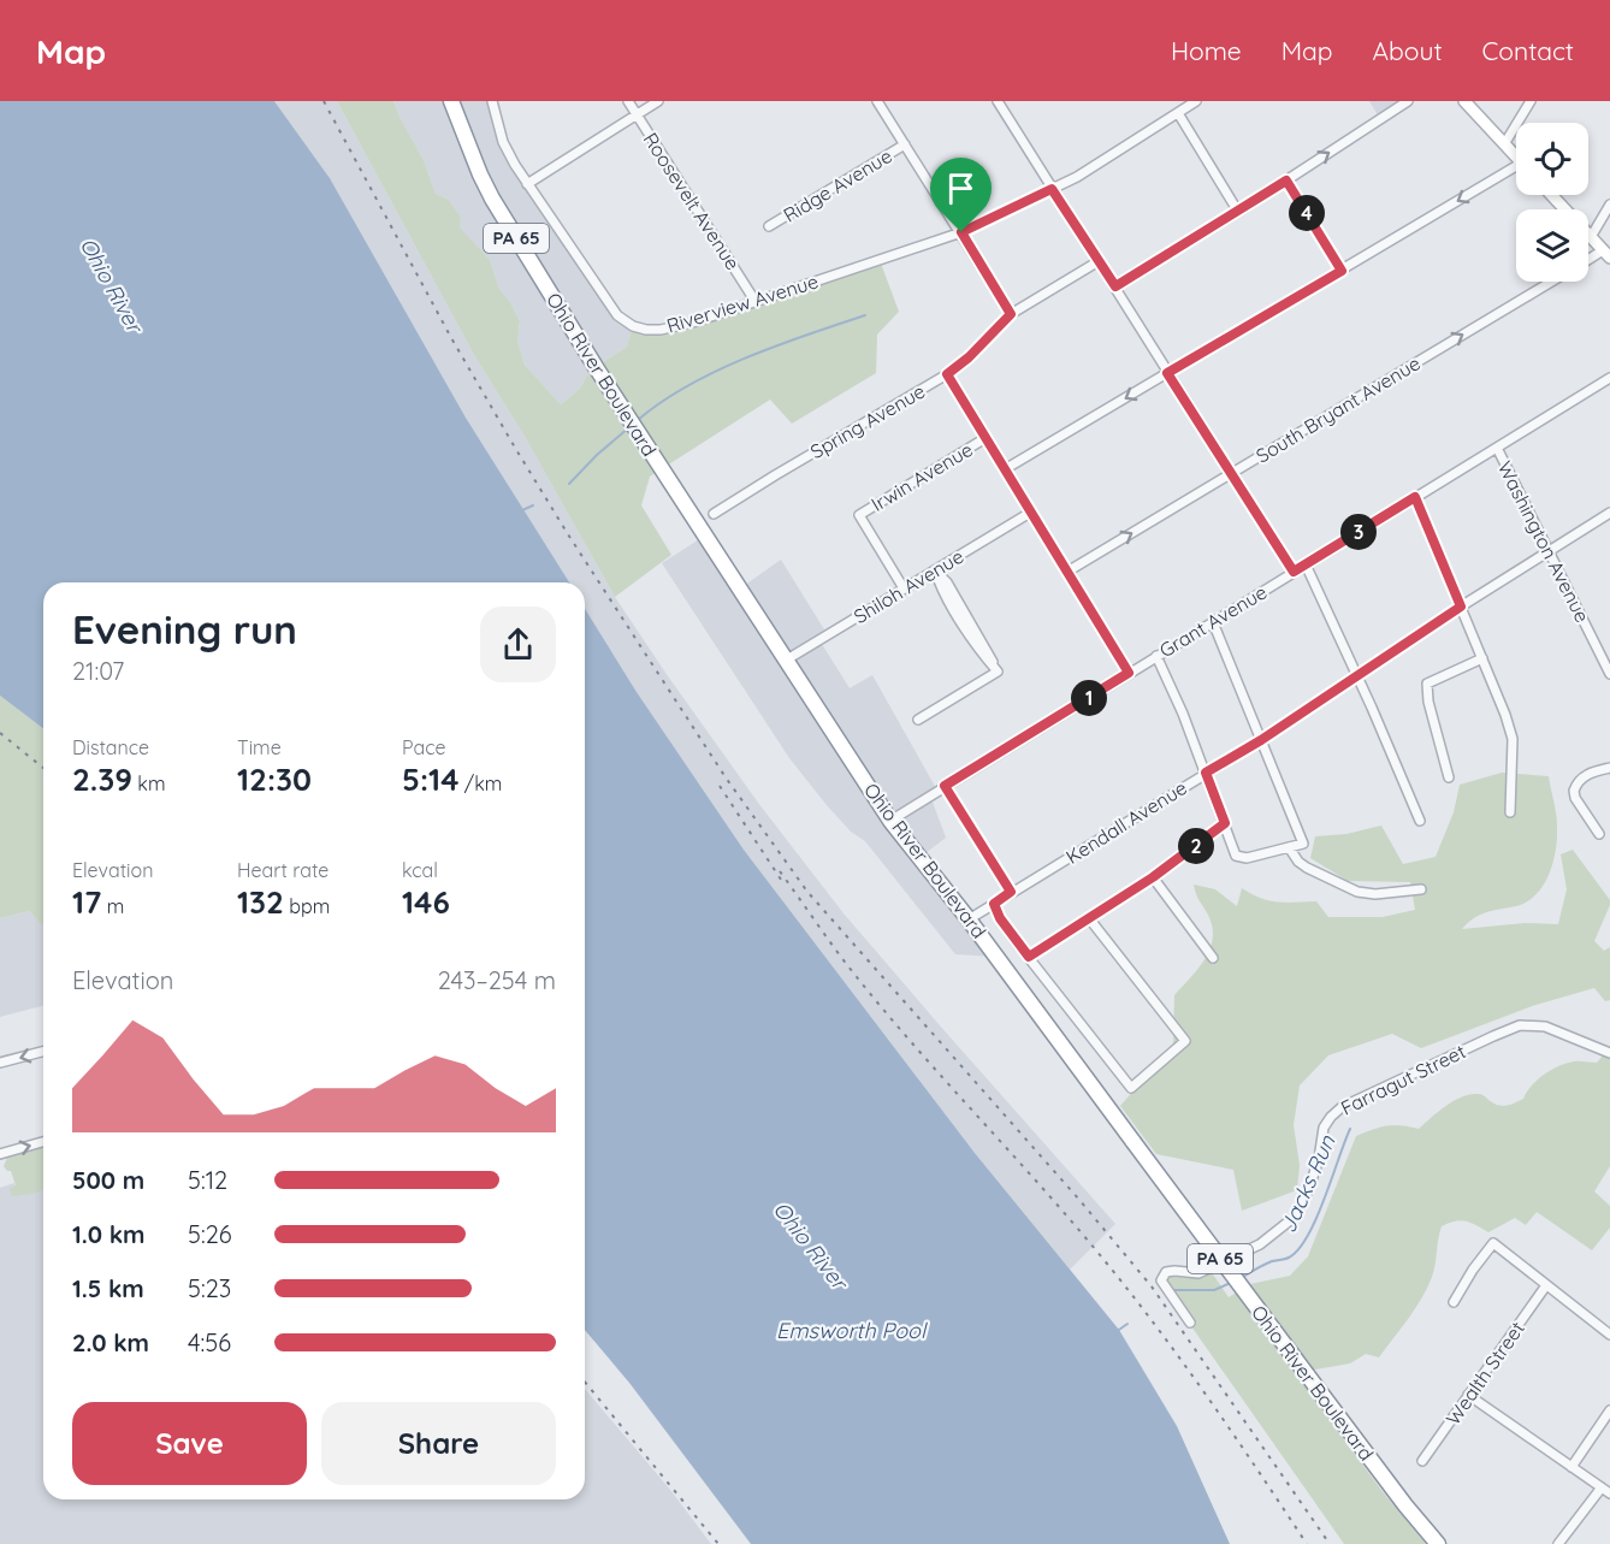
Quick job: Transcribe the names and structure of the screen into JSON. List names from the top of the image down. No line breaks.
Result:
{"streets":{"highway":["PA 65","Ohio River Boulevard"],"street":["Ridge Avenue","Roosevelt Avenue","Riverview Avenue","South Bryant Avenue","Spring Avenue","Irwin Avenue","Washington Avenue","Shiloh Avenue","Grant Avenue","Kendall Avenue","Farragut Street","Wealth Street"]},"crossings":[["Roosevelt Avenue","Riverview Avenue"],["Ohio River Boulevard","Shiloh Avenue"],["Ohio River Boulevard","Grant Avenue"],["Ohio River Boulevard","Kendall Avenue"],["Irwin Avenue","Shiloh Avenue"],["Washington Avenue","Grant Avenue"],["Washington Avenue","Kendall Avenue"]],"one_way":["South Bryant Avenue"],"water":["Ohio River","Jacks Run","Emsworth Pool"],"page":{"header":"Map","nav":["Home","Map","About","Contact"],"pins":["4","3","1","2"],"heading":["Evening run","21:07"],"stats":[["Distance","2.39 km"],["Time","12:30"],["Pace","5:14 /km"],["Elevation","17 m"],["Heart rate","132 bpm"],["kcal","146"]],"chart":["Elevation","243–254 m"],"list":[{"name":"500 m","note":"5:12"},{"name":"1.0 km","note":"5:26"},{"name":"1.5 km","note":"5:23"},{"name":"2.0 km","note":"4:56"}],"buttons":["Save","Share"]}}
